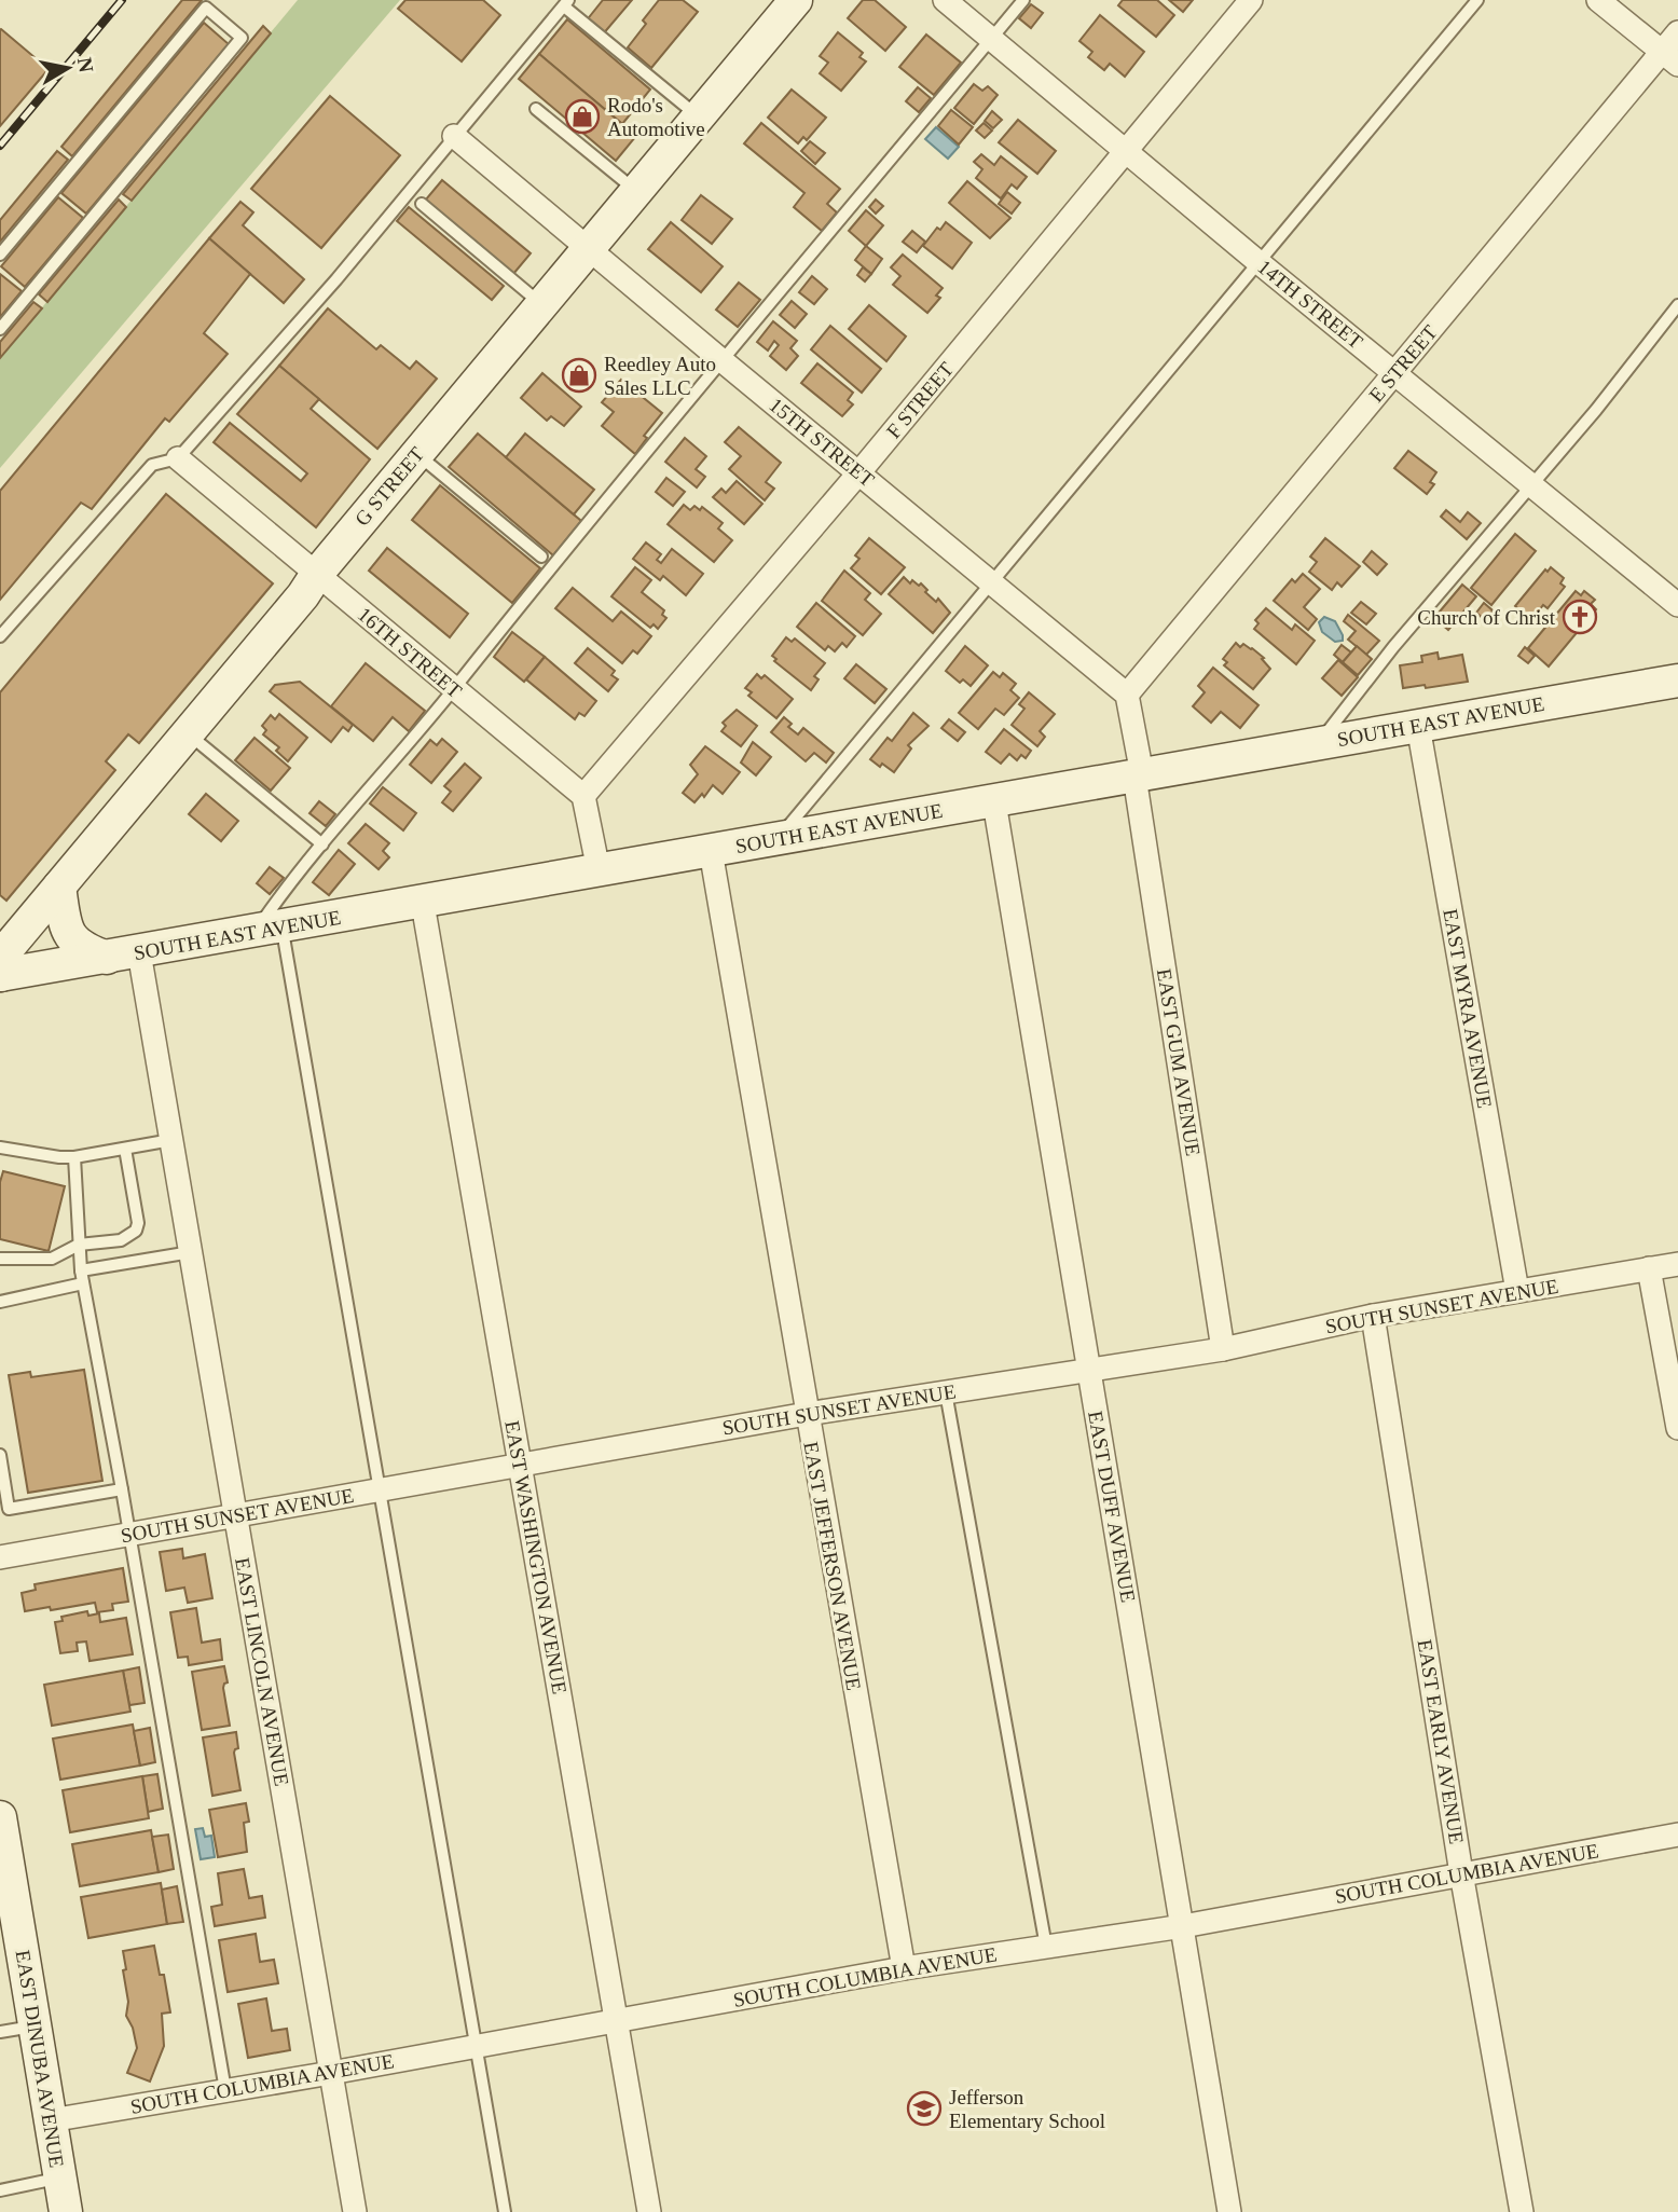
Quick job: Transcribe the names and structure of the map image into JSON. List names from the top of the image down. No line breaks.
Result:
{"streets":{"street":["14TH STREET","E STREET","F STREET","15TH STREET","G STREET","16TH STREET","SOUTH EAST AVENUE","EAST MYRA AVENUE","EAST GUM AVENUE","SOUTH SUNSET AVENUE","EAST DUFF AVENUE","EAST WASHINGTON AVENUE","EAST JEFFERSON AVENUE","EAST LINCOLN AVENUE","EAST EARLY AVENUE","SOUTH COLUMBIA AVENUE","EAST DINUBA AVENUE"]},"crossings":[["14TH STREET","E STREET"],["14TH STREET","F STREET"],["E STREET","15TH STREET"],["F STREET","15TH STREET"],["F STREET","16TH STREET"],["15TH STREET","G STREET"],["G STREET","16TH STREET"],["G STREET","SOUTH EAST AVENUE"],["SOUTH EAST AVENUE","EAST MYRA AVENUE"],["SOUTH EAST AVENUE","EAST GUM AVENUE"],["SOUTH EAST AVENUE","EAST DUFF AVENUE"],["SOUTH EAST AVENUE","EAST WASHINGTON AVENUE"],["SOUTH EAST AVENUE","EAST JEFFERSON AVENUE"],["SOUTH EAST AVENUE","EAST LINCOLN AVENUE"],["EAST MYRA AVENUE","SOUTH SUNSET AVENUE"],["EAST GUM AVENUE","SOUTH SUNSET AVENUE"],["SOUTH SUNSET AVENUE","EAST DUFF AVENUE"],["SOUTH SUNSET AVENUE","EAST WASHINGTON AVENUE"],["SOUTH SUNSET AVENUE","EAST JEFFERSON AVENUE"],["SOUTH SUNSET AVENUE","EAST LINCOLN AVENUE"],["SOUTH SUNSET AVENUE","EAST EARLY AVENUE"],["EAST DUFF AVENUE","SOUTH COLUMBIA AVENUE"],["EAST WASHINGTON AVENUE","SOUTH COLUMBIA AVENUE"],["EAST JEFFERSON AVENUE","SOUTH COLUMBIA AVENUE"],["EAST LINCOLN AVENUE","SOUTH COLUMBIA AVENUE"],["EAST EARLY AVENUE","SOUTH COLUMBIA AVENUE"],["SOUTH COLUMBIA AVENUE","EAST DINUBA AVENUE"]],"places":{"shop":["Rodo's Automotive","Reedley Auto Sales LLC"],"church":["Church of Christ"],"school or university":["Jefferson Elementary School"]},"north":"right"}
